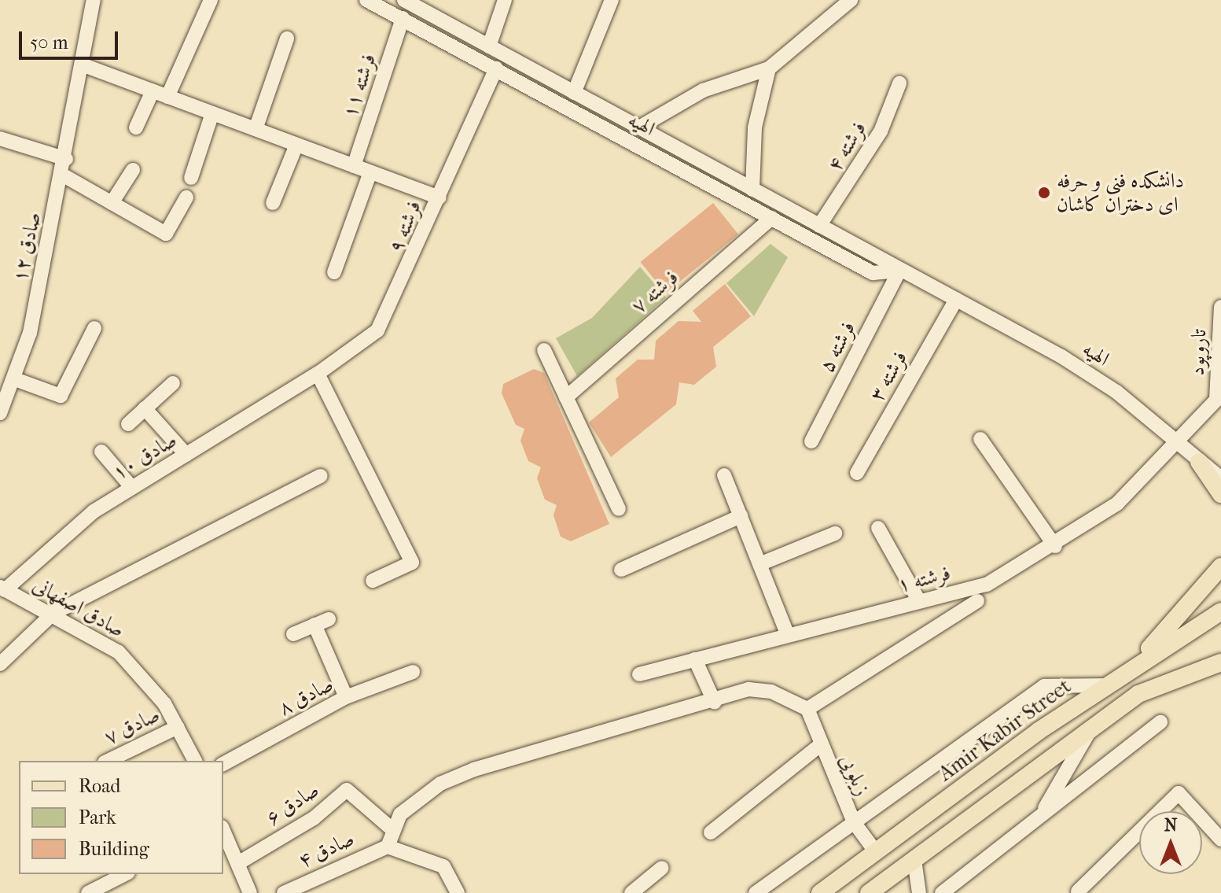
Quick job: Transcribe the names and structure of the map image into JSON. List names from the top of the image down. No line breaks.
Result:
{"streets":{"main road":["Amir Kabir Street"],"street":["فرشته ۱۱","الهیه","فرشته ۴","فرشته ۹","صادق ۱۲","فرشته ۷","فرشته ۵","تاروپود","فرشته ۳","صادق ۱۰","فرشته ۱","صادق اصفهانی","صادق ۸","صادق ۷","زیلویی","صادق ۶","صادق ۴"]},"crossings":[["فرشته ۱۱","الهیه"],["الهیه","فرشته ۴"],["الهیه","فرشته ۹"],["الهیه","فرشته ۷"],["الهیه","فرشته ۵"],["الهیه","فرشته ۳"],["الهیه","فرشته ۱"],["فرشته ۹","صادق ۱۰"],["تاروپود","فرشته ۱"],["صادق ۱۰","صادق اصفهانی"],["صادق اصفهانی","صادق ۷"],["Amir Kabir Street","زیلویی"]],"places":["دانشکده فنی و حرفه ای دختران کاشان"],"legend":["Road","Park","Building"],"scale_bar":"50 m","north":"top"}
